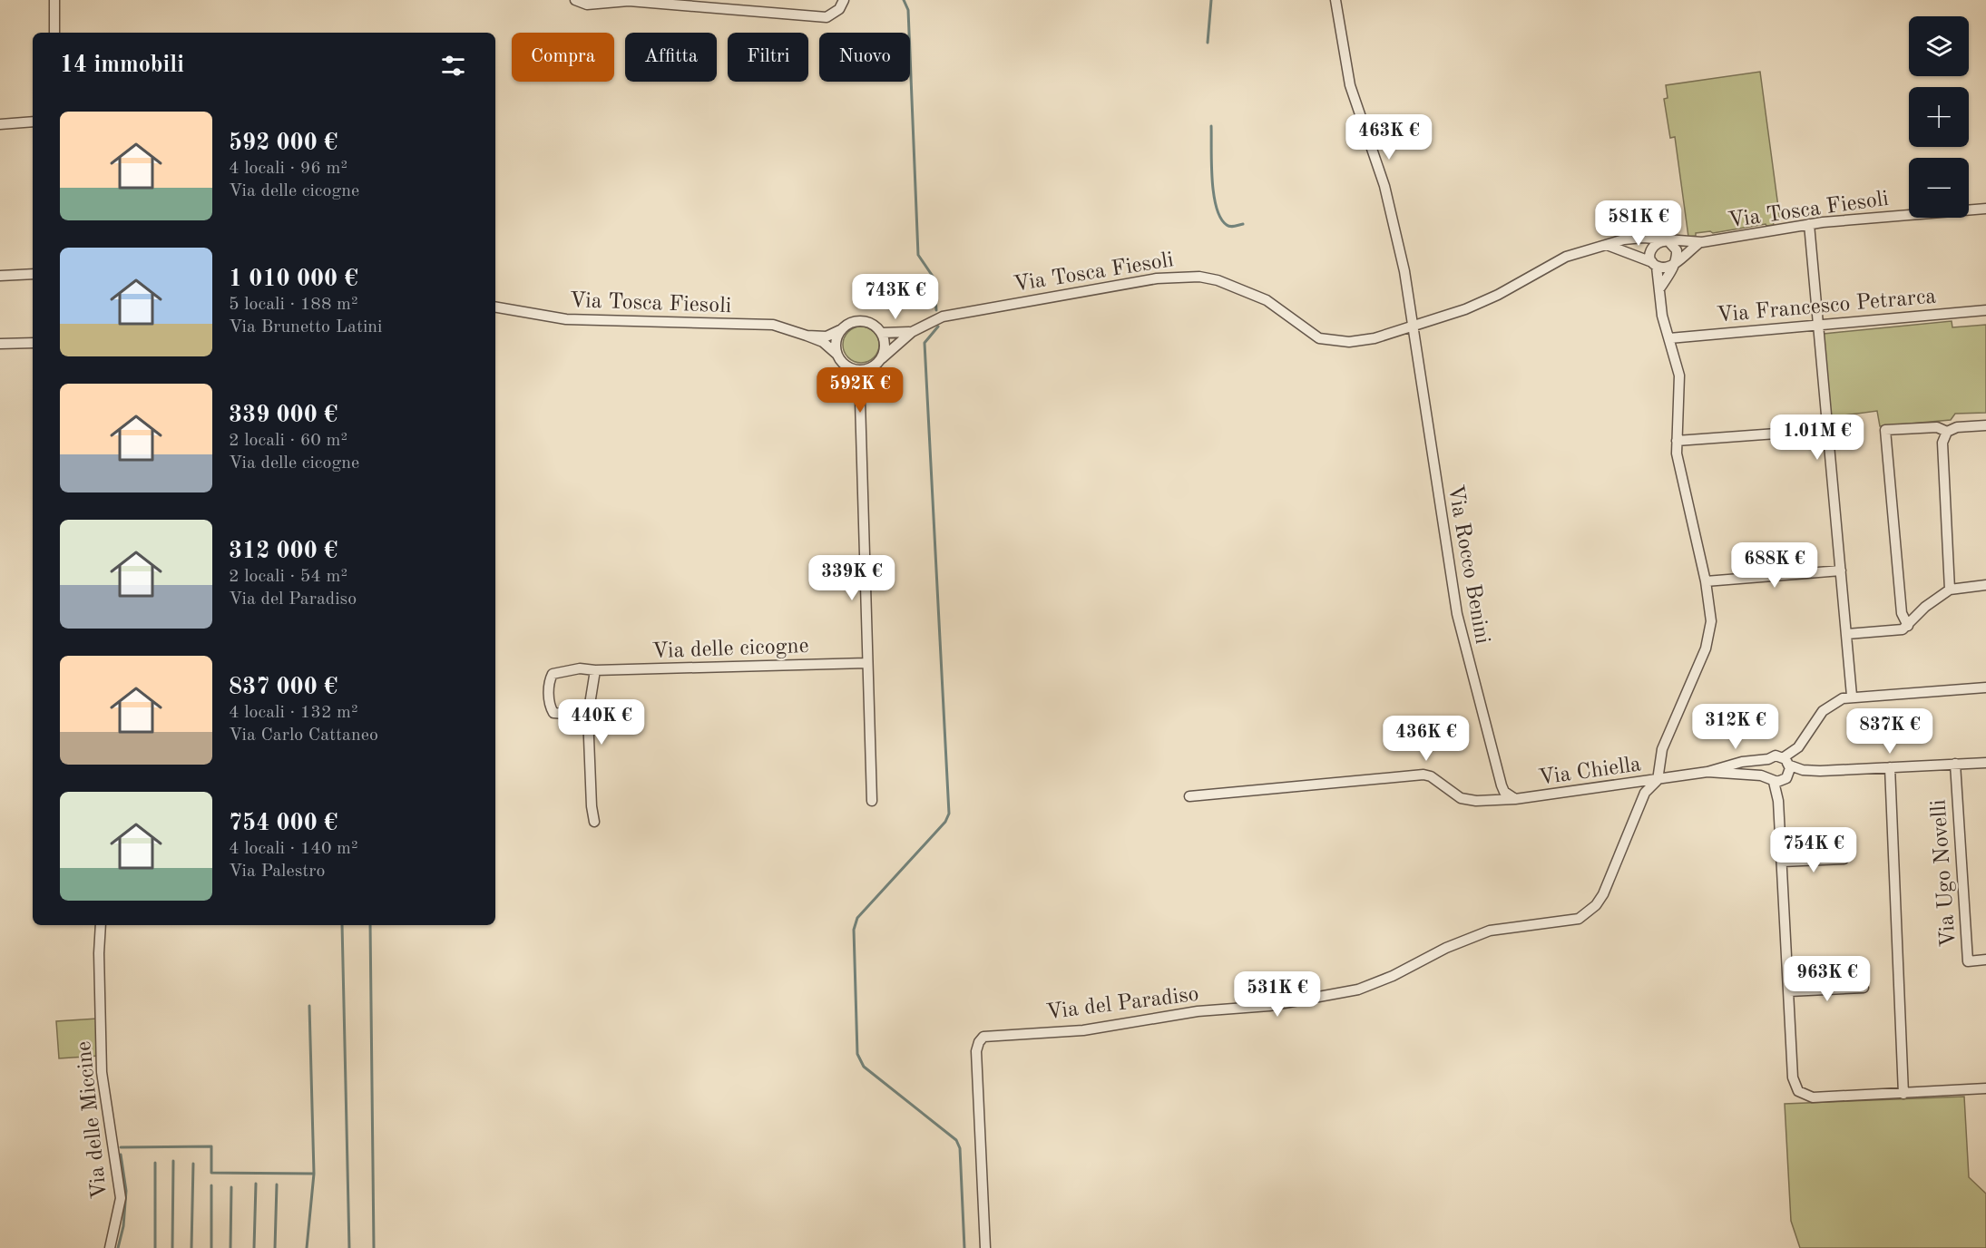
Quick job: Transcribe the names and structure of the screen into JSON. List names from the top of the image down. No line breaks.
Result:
{"streets":{"street":["Via Tosca Fiesoli","Via Francesco Petrarca","Via Rocco Benini","Via delle cicogne","Via Chiella","Via Ugo Novelli","Via del Paradiso","Via delle Miccine"]},"crossings":[["Via Tosca Fiesoli","Via Rocco Benini"],["Via Tosca Fiesoli","Via Chiella"],["Via Francesco Petrarca","Via Chiella"],["Via Rocco Benini","Via Chiella"],["Via Chiella","Via del Paradiso"]],"page":{"map_buttons":["+","−"],"chip":["Compra","Affitta","Filtri","Nuovo"],"heading":"14 immobili","list":[{"name":"592 000 €","note":"4 locali · 96 m² · Via delle cicogne"},{"name":"1 010 000 €","note":"5 locali · 188 m² · Via Brunetto Latini"},{"name":"339 000 €","note":"2 locali · 60 m² · Via delle cicogne"},{"name":"312 000 €","note":"2 locali · 54 m² · Via del Paradiso"},{"name":"837 000 €","note":"4 locali · 132 m² · Via Carlo Cattaneo"},{"name":"754 000 €","note":"4 locali · 140 m² · Via Palestro"}],"price":["463K €","581K €","743K €","592K €","1.01M €","688K €","339K €","440K €","312K €","837K €","436K €","754K €","963K €","531K €"]}}
